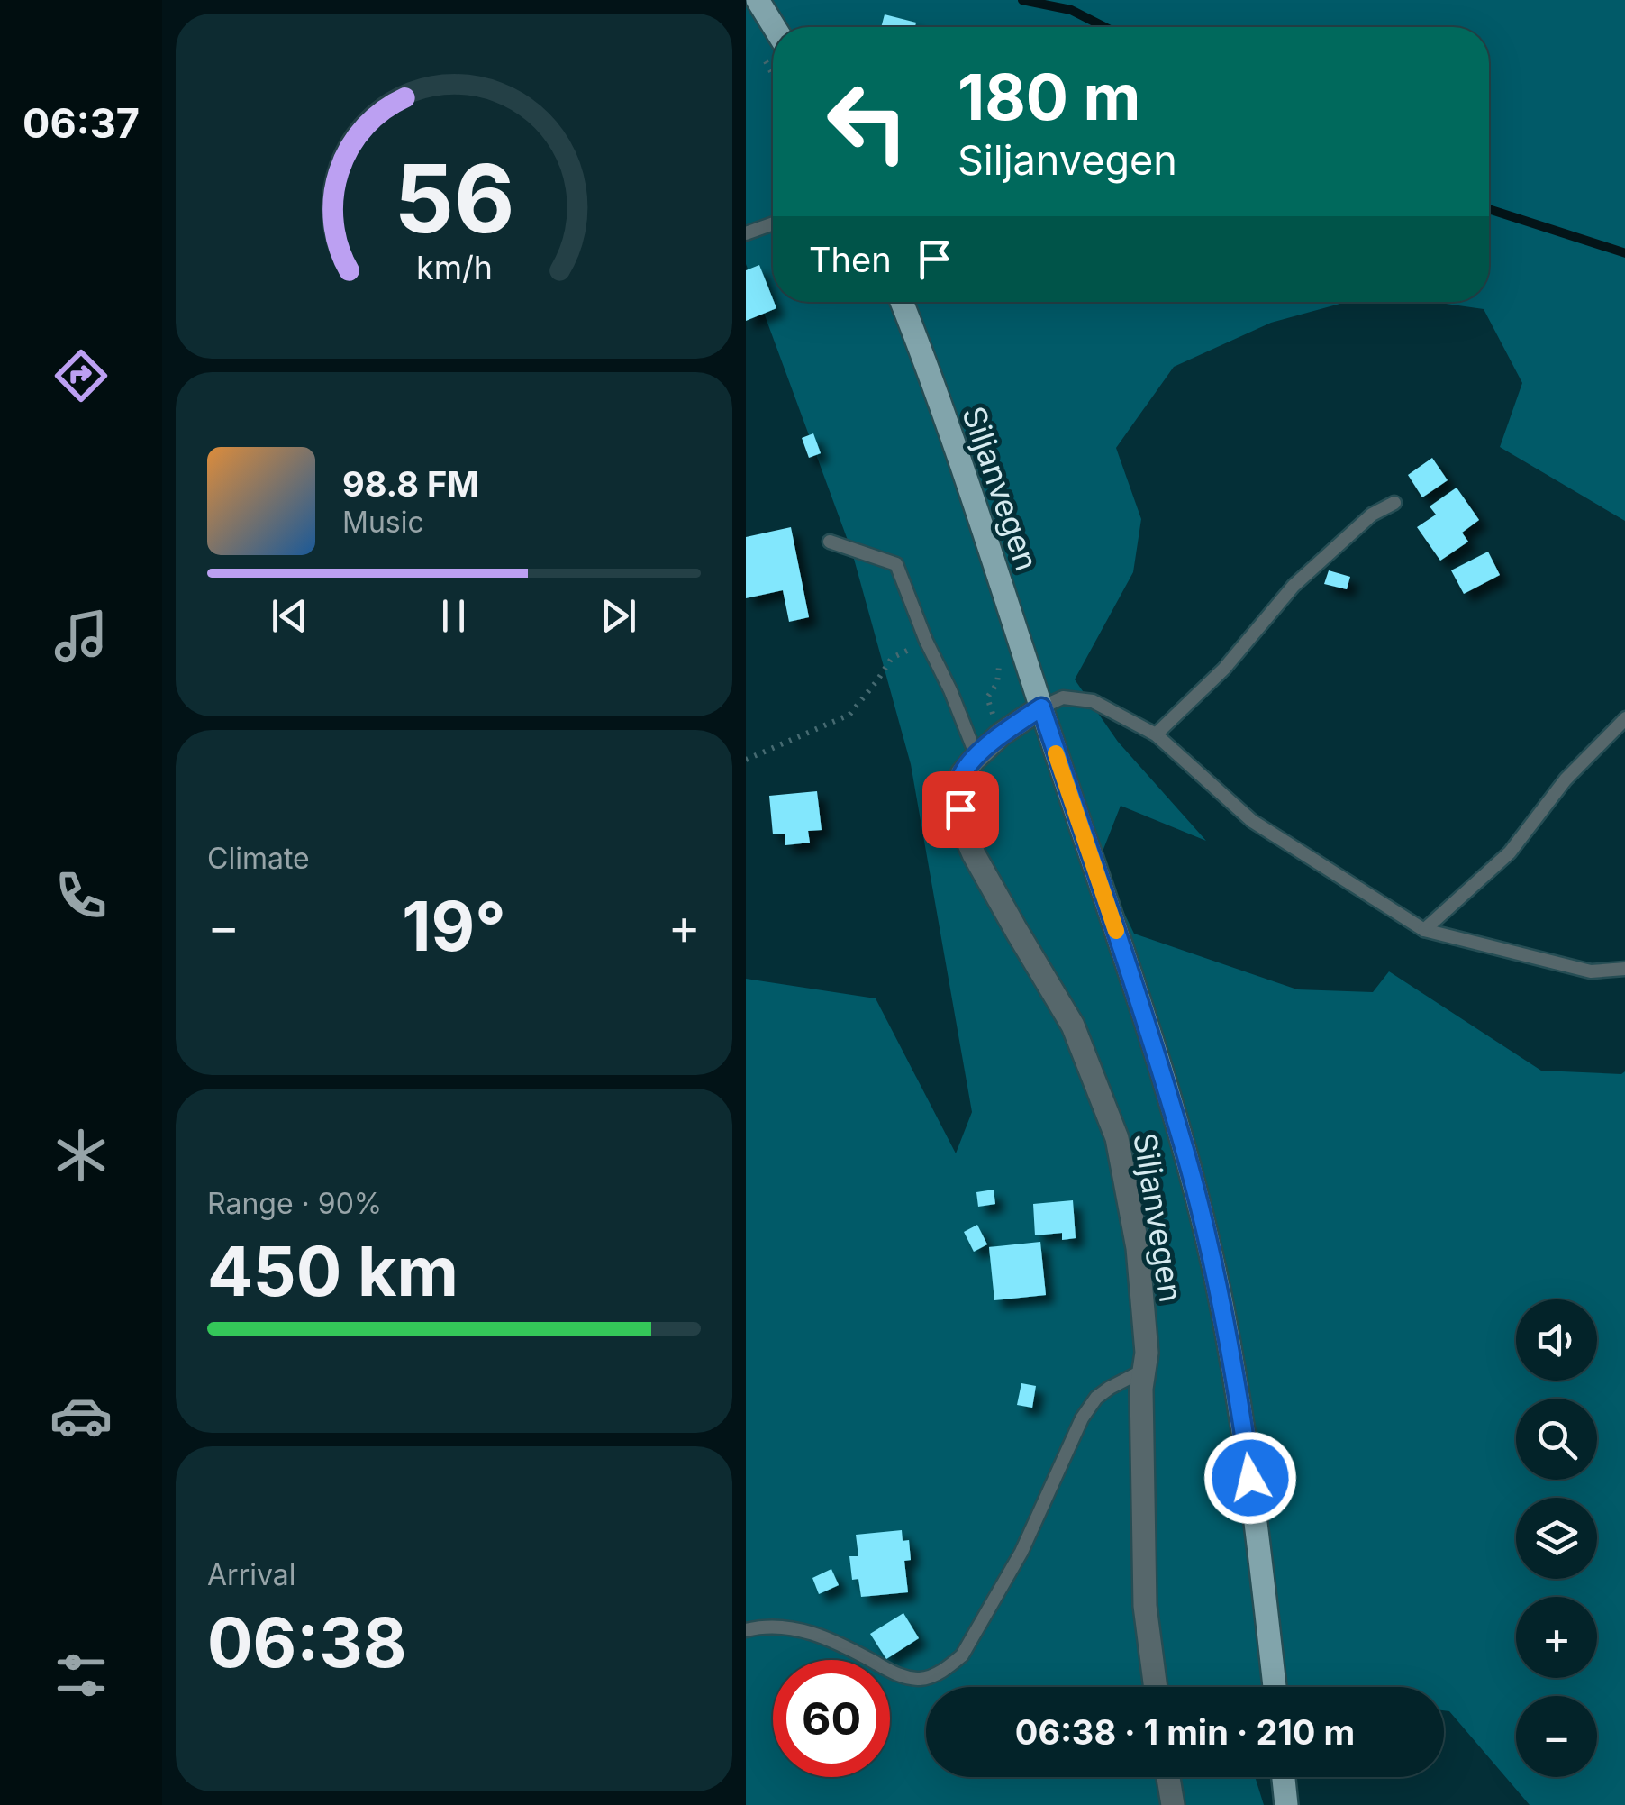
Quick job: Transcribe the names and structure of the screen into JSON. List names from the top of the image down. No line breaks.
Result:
{"streets":{"main road":["Siljanvegen"]},"page":{"tabs":"06:37","turn":["180 m","Siljanvegen"],"then":"Then","song":["98.8 FM","Music"],"tile":["Climate",["Range · 90%","450 km"],["Arrival","06:38"]],"heat":["−","19°","+"],"map_buttons":["+","−"],"limit":"60","trip":"06:38 · 1 min · 210 m","gauge":["56","km/h"]}}
